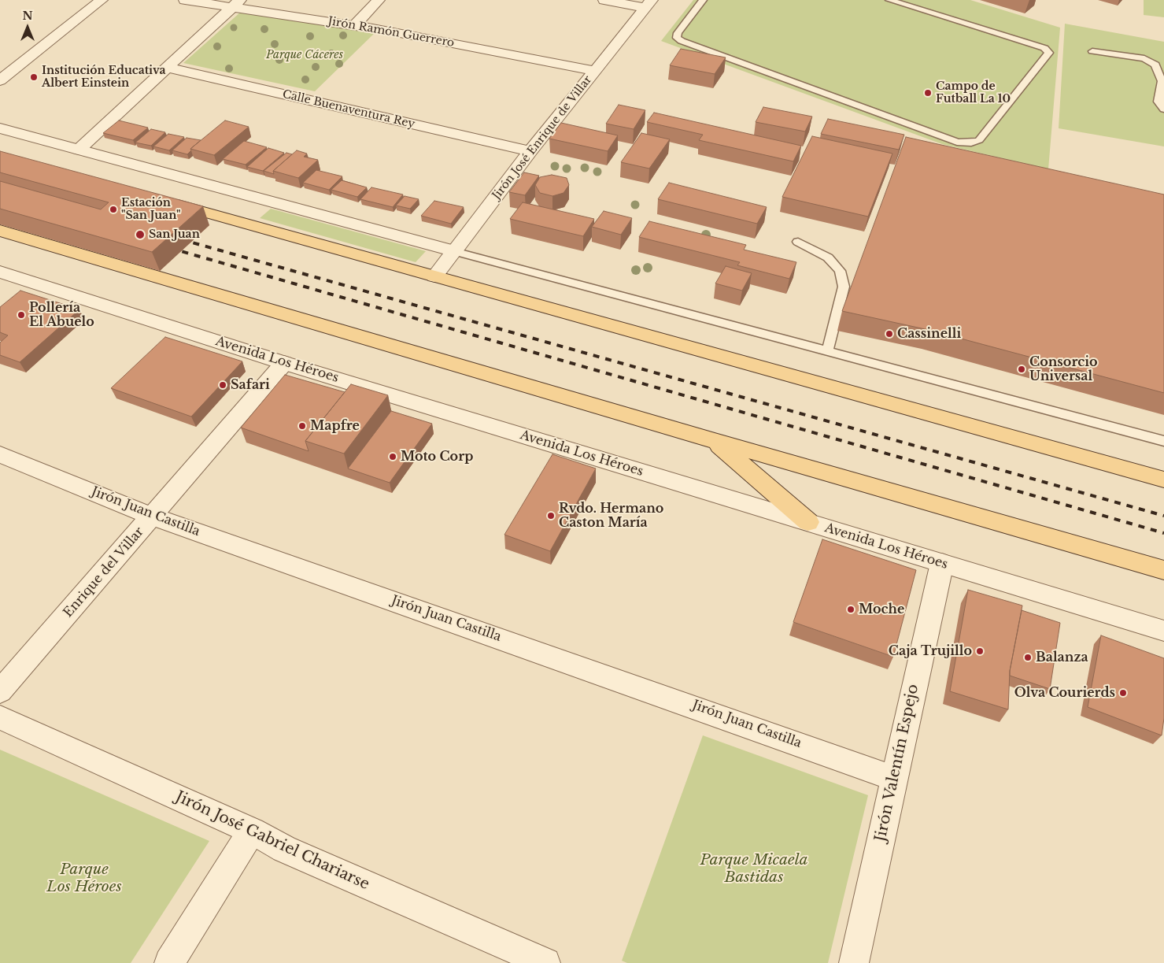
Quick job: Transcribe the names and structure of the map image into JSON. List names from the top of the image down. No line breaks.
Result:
{"streets":{"street":["Jirón Ramón Guerrero","Calle Buenaventura Rey","Jirón José Enrique de Villar","Avenida Los Héroes","Jirón Juan Castilla","Enrique del Villar","Jirón Valentín Espejo","Jirón José Gabriel Chariarse"]},"crossings":[["Jirón Ramón Guerrero","Jirón José Enrique de Villar"],["Calle Buenaventura Rey","Jirón José Enrique de Villar"],["Avenida Los Héroes","Enrique del Villar"],["Avenida Los Héroes","Jirón Valentín Espejo"],["Jirón Juan Castilla","Enrique del Villar"],["Jirón Juan Castilla","Jirón Valentín Espejo"]],"parks":["Parque Cáceres","Parque Micaela Bastidas","Parque Los Héroes"],"places":["Institución Educativa Albert Einstein","Campo de Futball La 10","Estación \"San Juan\"","San Juan","Pollería El Abuelo","Cassinelli","Consorcio Universal","Safari","Mapfre","Moto Corp","Rvdo. Hermano Caston María","Moche","Caja Trujillo","Balanza","Olva Courierds"],"north":"top"}
